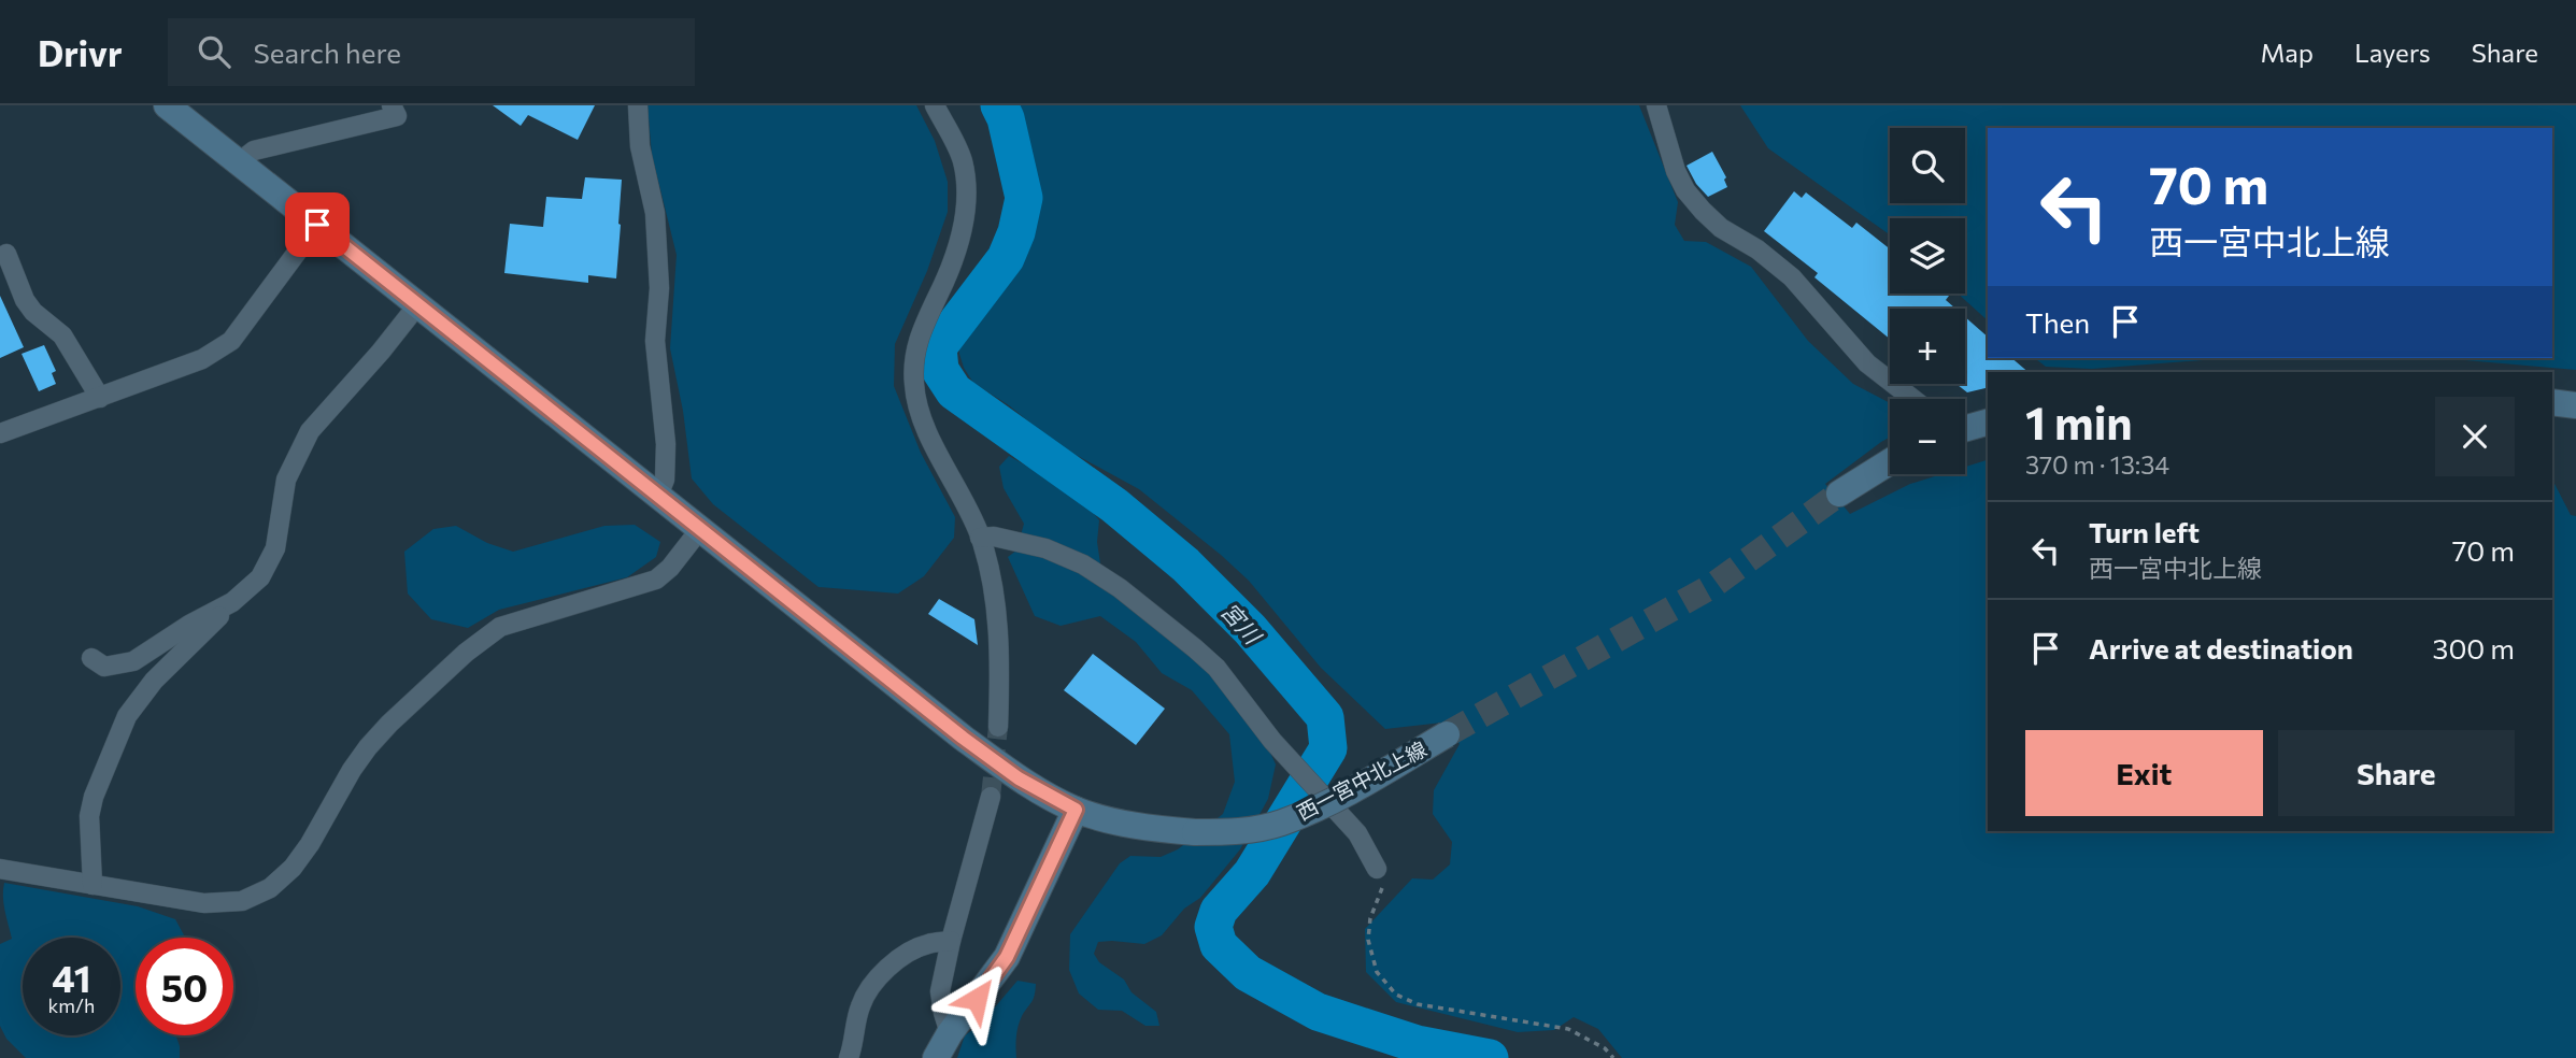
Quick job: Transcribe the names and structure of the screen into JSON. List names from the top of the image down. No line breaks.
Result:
{"streets":{"main road":["西一宮中北上線"]},"water":["宮川"],"page":{"header":"Drivr","search":"Search here","nav":["Map","Layers","Share"],"map_buttons":["+","−"],"turn":["70 m","西一宮中北上線"],"then":"Then","heading":["1 min","370 m · 13:34"],"list":[{"name":"Turn left","note":"西一宮中北上線","value":"70 m"},{"name":"Arrive at destination","value":"300 m"}],"buttons":["Exit","Share"],"speed":"41 km/h","limit":"50"}}
